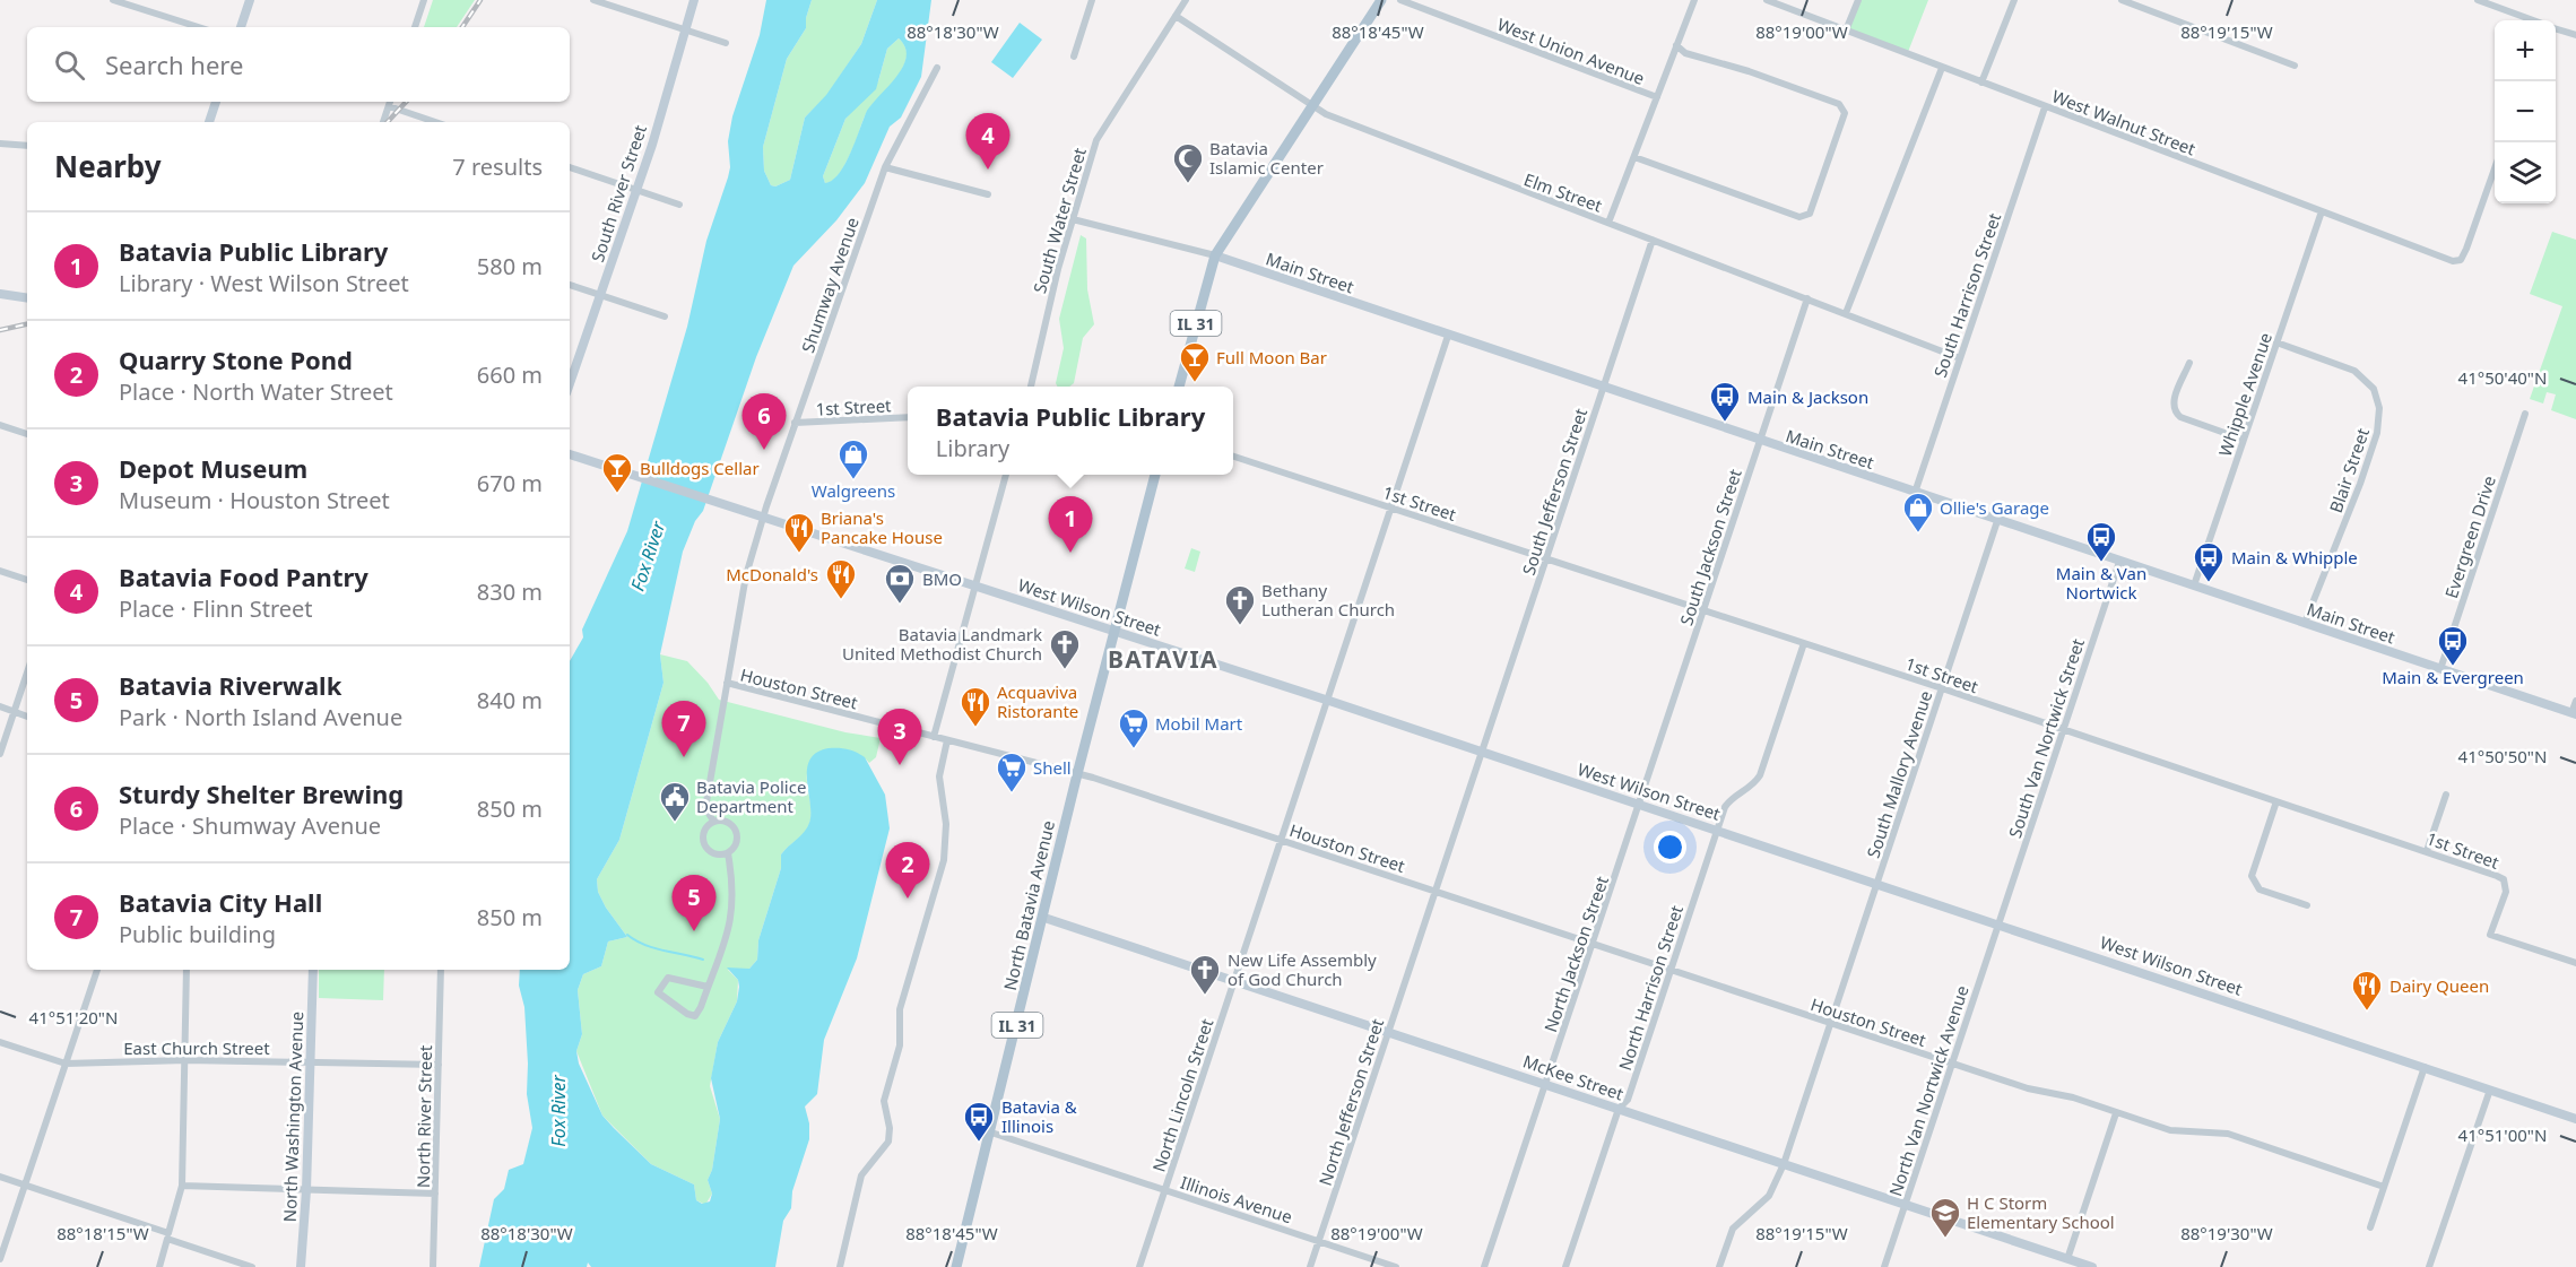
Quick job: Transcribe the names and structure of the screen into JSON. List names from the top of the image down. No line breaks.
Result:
{"streets":{"main road":["South River Street","Main Street","IL 31","West Wilson Street","North Batavia Avenue","McKee Street","North Washington Avenue"],"street":["West Union Avenue","West Walnut Street","Elm Street","South Water Street","Shumway Avenue","South Harrison Street","Whipple Avenue","1st Street","Blair Street","South Jefferson Street","Evergreen Drive","South Jackson Street","Houston Street","South Van Nortwick Street","South Mallory Avenue","North Jackson Street","North Harrison Street","East Church Street","North Van Nortwick Avenue","North Lincoln Street","North Jefferson Street","North River Street","Illinois Avenue"]},"crossings":[["West Walnut Street","South Harrison Street"],["West Walnut Street","Whipple Avenue"],["Elm Street","South Water Street"],["Elm Street","South Harrison Street"],["Elm Street","IL 31"],["Elm Street","South Jefferson Street"],["Elm Street","South Jackson Street"],["South Water Street","Main Street"],["Main Street","South Harrison Street"],["Main Street","IL 31"],["Main Street","Whipple Avenue"],["Main Street","Blair Street"],["Main Street","South Jefferson Street"],["Main Street","Evergreen Drive"],["Main Street","South Jackson Street"],["Main Street","South Van Nortwick Street"],["Main Street","South Mallory Avenue"],["Main Street","North Lincoln Street"],["Shumway Avenue","1st Street"],["Shumway Avenue","West Wilson Street"],["Shumway Avenue","Houston Street"],["IL 31","West Wilson Street"],["IL 31","North Batavia Avenue"],["Whipple Avenue","Blair Street"],["1st Street","South Jefferson Street"],["1st Street","South Jackson Street"],["1st Street","South Van Nortwick Street"],["1st Street","South Mallory Avenue"],["1st Street","North Lincoln Street"],["South Jefferson Street","West Wilson Street"],["South Jefferson Street","North Jefferson Street"],["South Jackson Street","West Wilson Street"],["South Jackson Street","North Jackson Street"],["West Wilson Street","South Van Nortwick Street"],["West Wilson Street","South Mallory Avenue"],["West Wilson Street","North Batavia Avenue"],["West Wilson Street","North Jackson Street"],["West Wilson Street","North Harrison Street"],["West Wilson Street","North Van Nortwick Avenue"],["West Wilson Street","North Lincoln Street"],["West Wilson Street","North Jefferson Street"],["Houston Street","South Mallory Avenue"],["Houston Street","North Batavia Avenue"],["Houston Street","North Jackson Street"],["Houston Street","North Harrison Street"],["Houston Street","North Van Nortwick Avenue"],["Houston Street","North Lincoln Street"],["Houston Street","North Jefferson Street"],["South Van Nortwick Street","North Van Nortwick Avenue"],["South Mallory Avenue","McKee Street"],["North Batavia Avenue","McKee Street"],["North Batavia Avenue","Illinois Avenue"],["North Jackson Street","McKee Street"],["North Harrison Street","McKee Street"],["East Church Street","North Washington Avenue"],["East Church Street","North River Street"],["McKee Street","North Van Nortwick Avenue"],["McKee Street","North Lincoln Street"],["McKee Street","North Jefferson Street"],["North Lincoln Street","Illinois Avenue"],["North Jefferson Street","Illinois Avenue"]],"districts":["BATAVIA"],"water":["Fox River"],"places":{"mosque":["Batavia Islamic Center"],"bar":["Full Moon Bar","Bulldogs Cellar"],"bus stop":["Main & Jackson","Main & Van Nortwick","Main & Whipple","Main & Evergreen","Batavia & Illinois"],"shop":["Walgreens","Ollie's Garage"],"restaurant":["Briana's Pancake House","McDonald's","Acquaviva Ristorante","Dairy Queen"],"bank":["BMO"],"church":["Bethany Lutheran Church","Batavia Landmark United Methodist Church","New Life Assembly of God Church"],"supermarket":["Mobil Mart","Shell"],"public building":["Batavia Police Department"],"school or university":["H C Storm Elementary School"]},"page":{"map_buttons":["+","−"],"search":"Search here","pins":["4","6","1","7","3","2","5"],"heading":["Nearby","7 results"],"list":[{"mark":"1","name":"Batavia Public Library","note":"Library · West Wilson Street","value":"580 m"},{"mark":"2","name":"Quarry Stone Pond","note":"Place · North Water Street","value":"660 m"},{"mark":"3","name":"Depot Museum","note":"Museum · Houston Street","value":"670 m"},{"mark":"4","name":"Batavia Food Pantry","note":"Place · Flinn Street","value":"830 m"},{"mark":"5","name":"Batavia Riverwalk","note":"Park · North Island Avenue","value":"840 m"},{"mark":"6","name":"Sturdy Shelter Brewing","note":"Place · Shumway Avenue","value":"850 m"},{"mark":"7","name":"Batavia City Hall","note":"Public building","value":"850 m"}],"popup":["Batavia Public Library","Library"]},"coordinates":["88°19'00\"W","88°18'30\"W","88°18'45\"W","88°19'15\"W","41°50'40\"N","41°50'50\"N","41°51'20\"N","41°51'00\"N","88°18'15\"W","88°19'30\"W"]}
